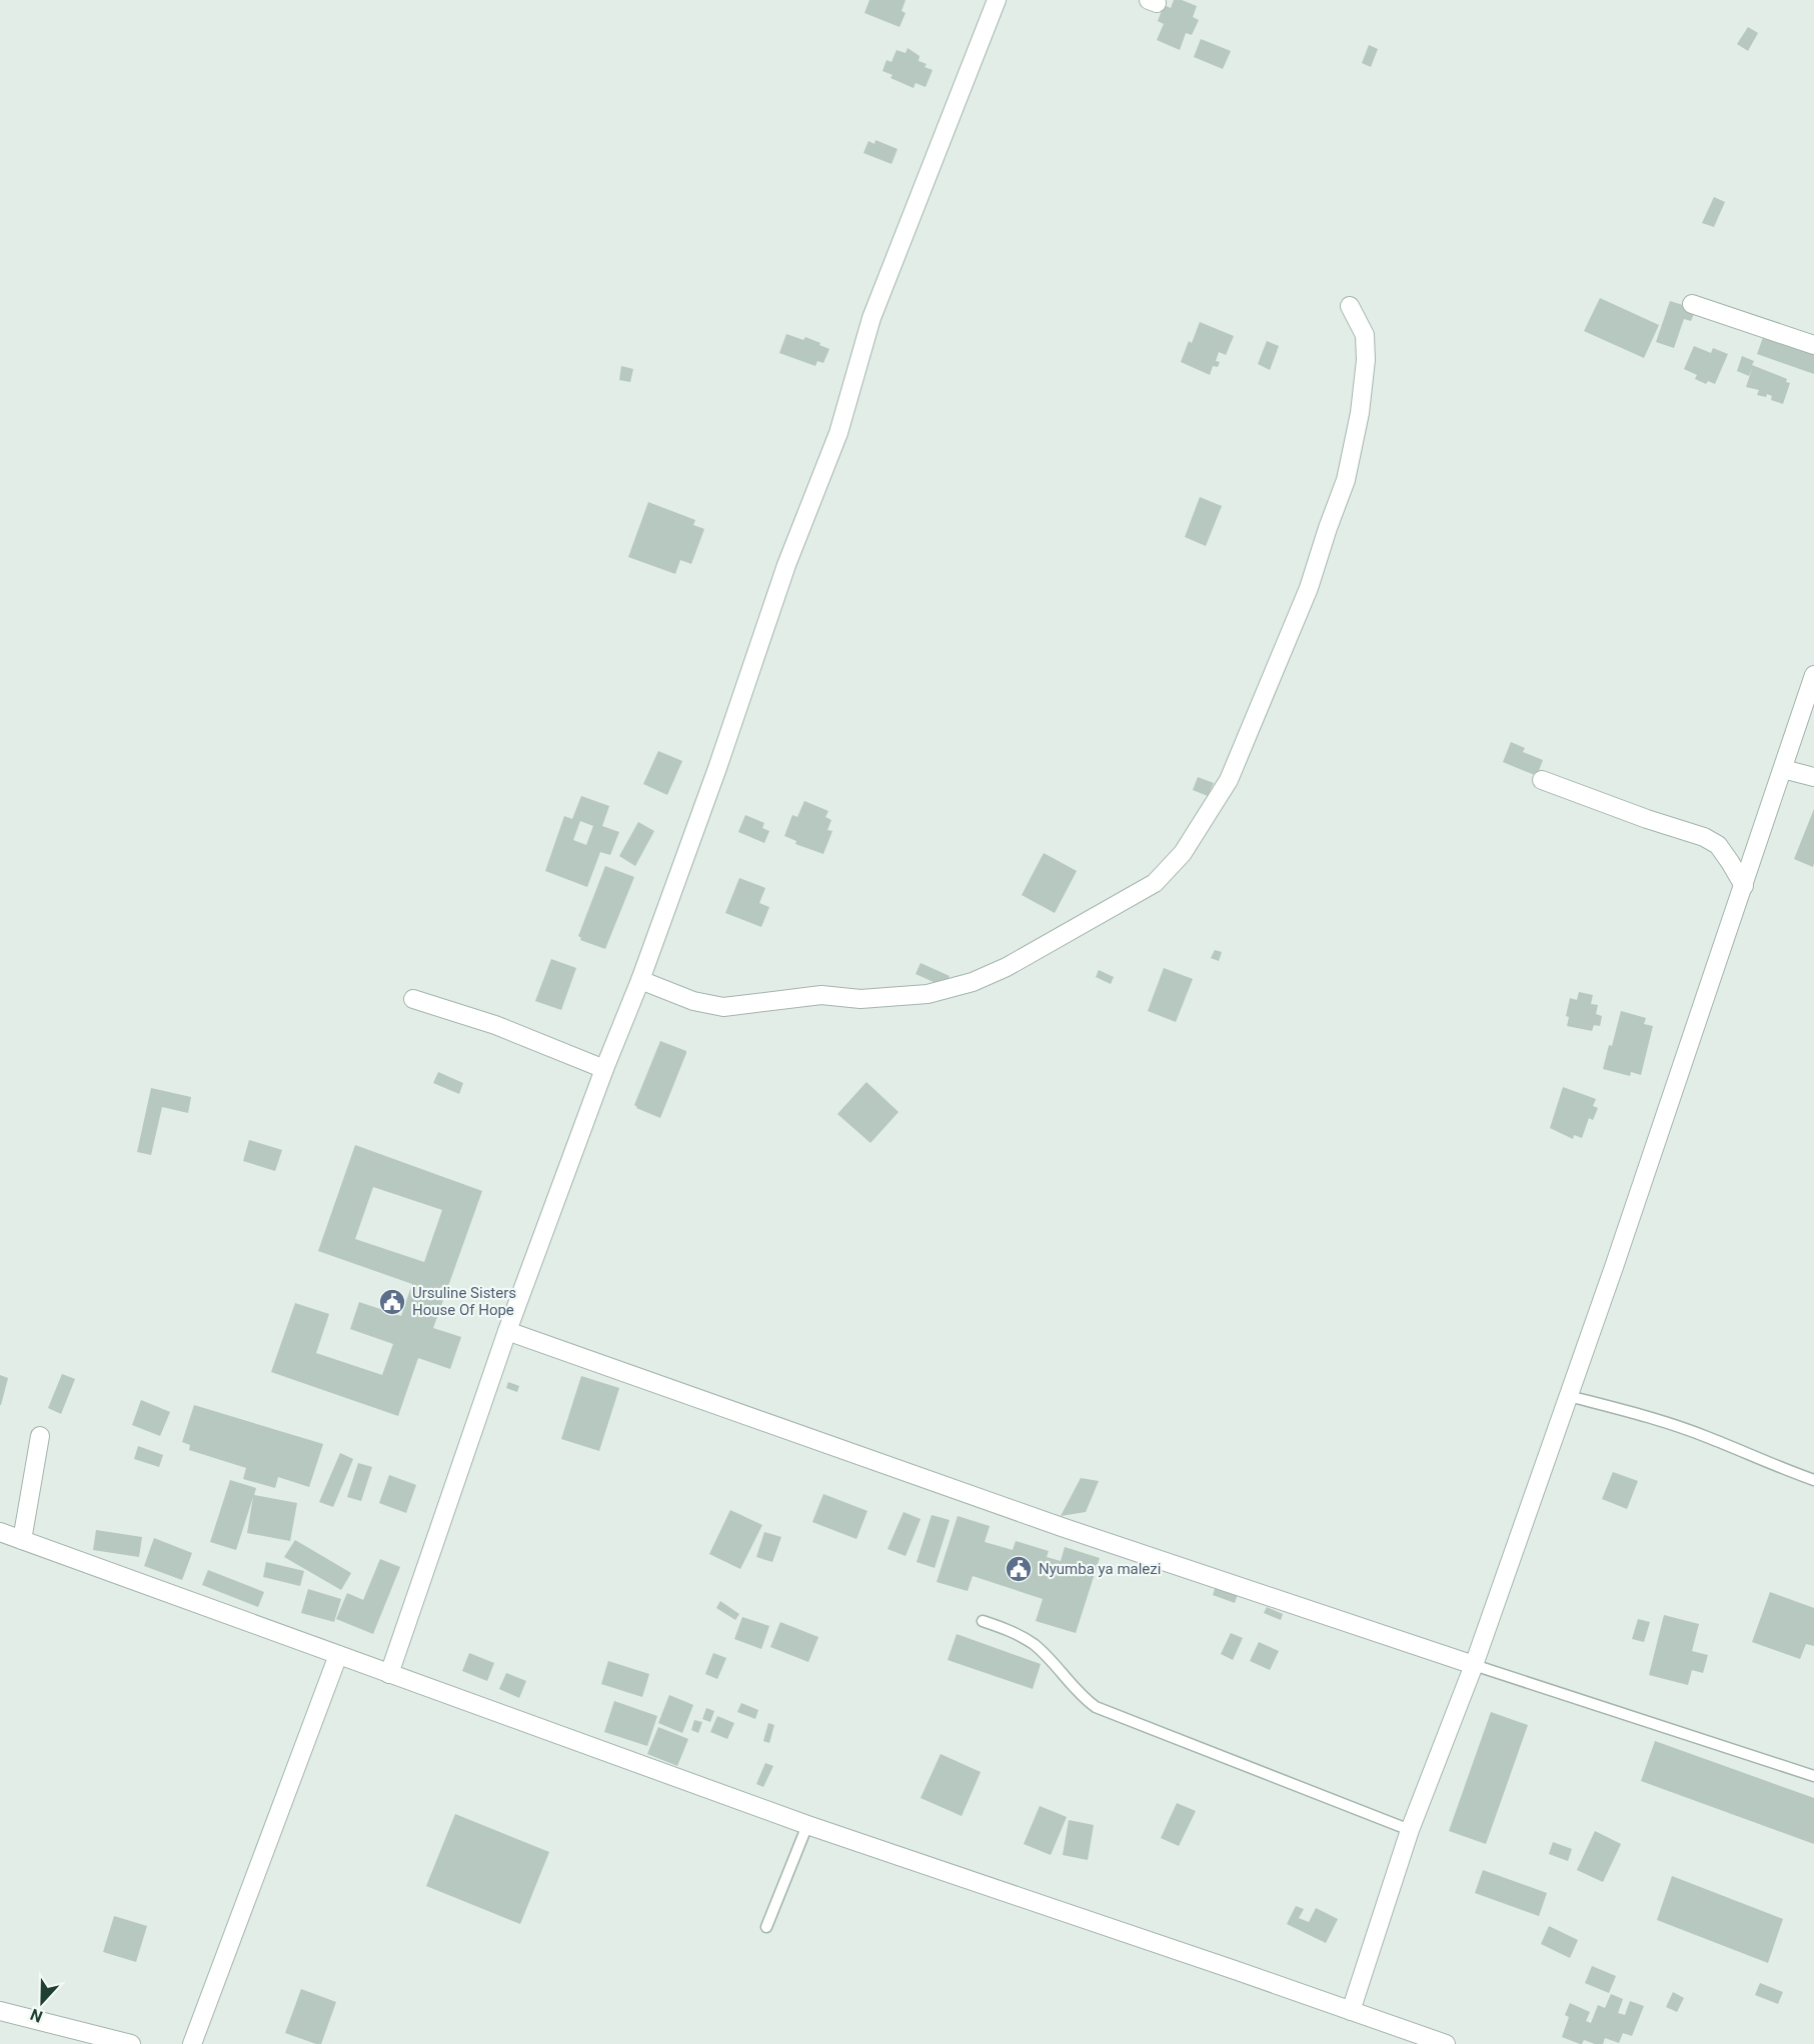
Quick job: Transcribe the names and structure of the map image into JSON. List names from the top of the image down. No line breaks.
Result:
{"places":{"public building":["Ursuline Sisters House Of Hope","Nyumba ya malezi"]},"north":"bottom"}
